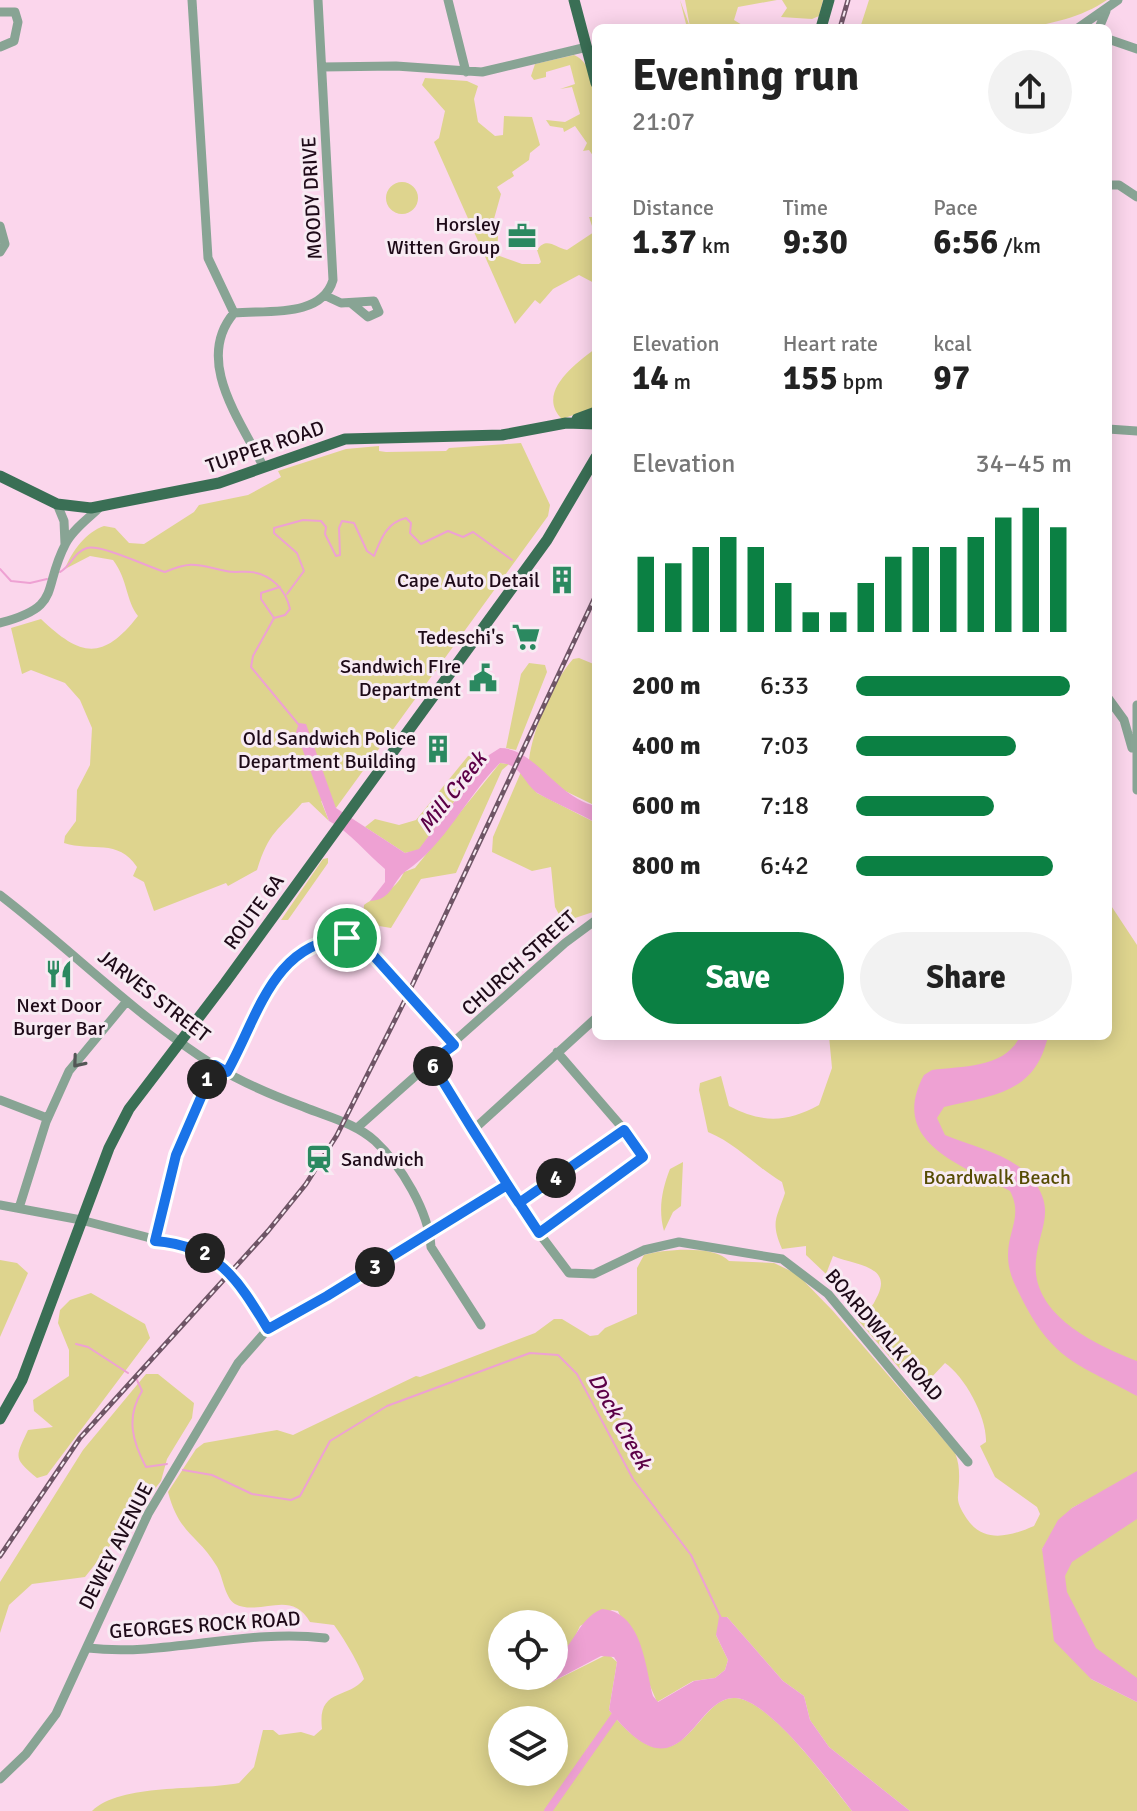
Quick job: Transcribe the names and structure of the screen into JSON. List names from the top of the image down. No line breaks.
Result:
{"streets":{"main road":["TUPPER ROAD","ROUTE 6A"],"street":["MOODY DRIVE","CHURCH STREET","JARVES STREET","BOARDWALK ROAD","DEWEY AVENUE","GEORGES ROCK ROAD"]},"crossings":[["ROUTE 6A","JARVES STREET"],["CHURCH STREET","JARVES STREET"],["JARVES STREET","DEWEY AVENUE"],["DEWEY AVENUE","GEORGES ROCK ROAD"]],"water":["Mill Creek","Dock Creek"],"parks":["Boardwalk Beach"],"places":{"office":["Horsley Witten Group"],"building":["Cape Auto Detail","Old Sandwich Police Department Building"],"supermarket":["Tedeschi's"],"public building":["Sandwich FIre Department"],"restaurant":["Next Door Burger Bar"],"station":["Sandwich"]},"page":{"heading":["Evening run","21:07"],"stats":[["Distance","1.37 km"],["Time","9:30"],["Pace","6:56 /km"],["Elevation","14 m"],["Heart rate","155 bpm"],["kcal","97"]],"chart":["Elevation","34–45 m"],"list":[{"name":"200 m","note":"6:33"},{"name":"400 m","note":"7:03"},{"name":"600 m","note":"7:18"},{"name":"800 m","note":"6:42"}],"buttons":["Save","Share"],"pins":["6","1","4","2","3"]}}
